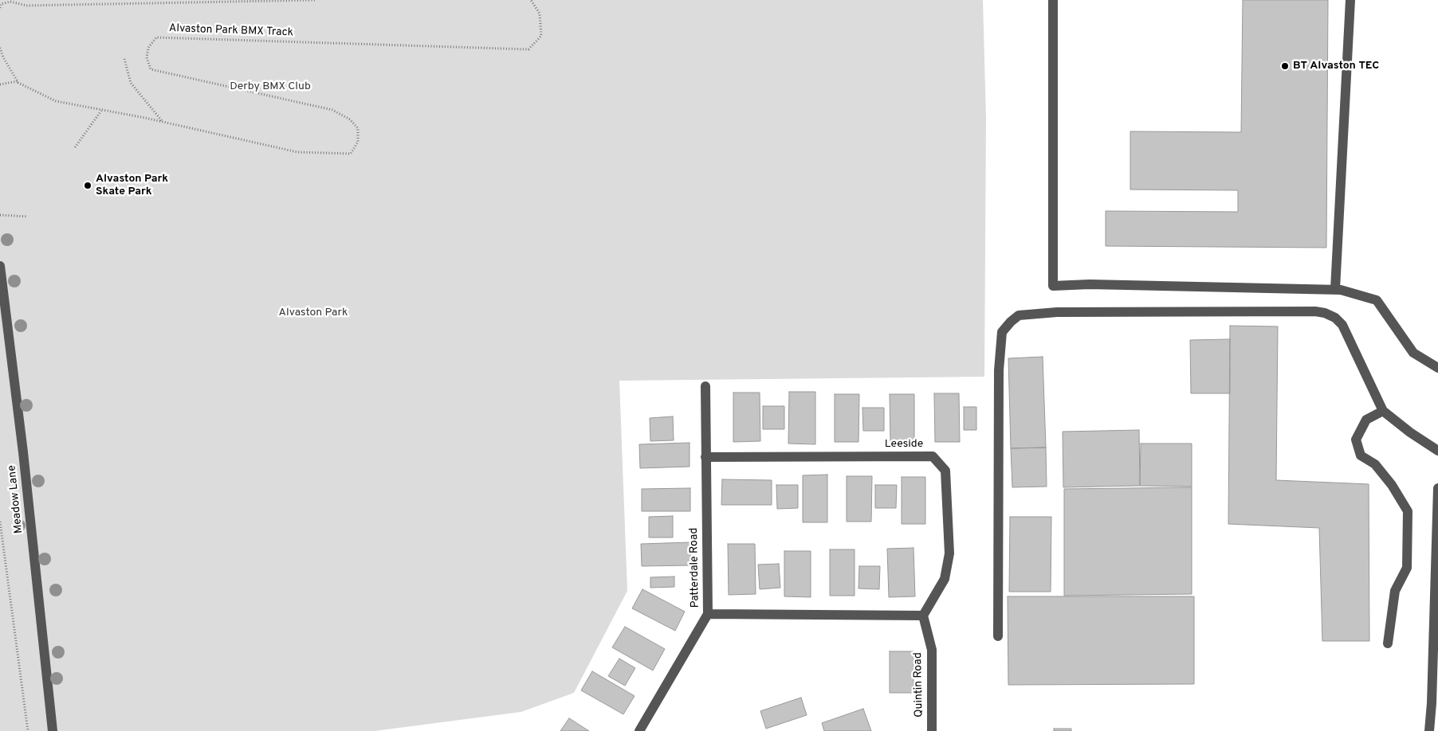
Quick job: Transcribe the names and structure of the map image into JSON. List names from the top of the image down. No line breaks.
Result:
{"streets":{"street":["Leeside","Meadow Lane","Patterdale Road","Quintin Road"],"path":["Alvaston Park BMX Track"]},"crossings":[["Leeside","Patterdale Road"],["Leeside","Quintin Road"]],"parks":["Derby BMX Club","Alvaston Park"],"places":["BT Alvaston TEC","Alvaston Park Skate Park"]}
